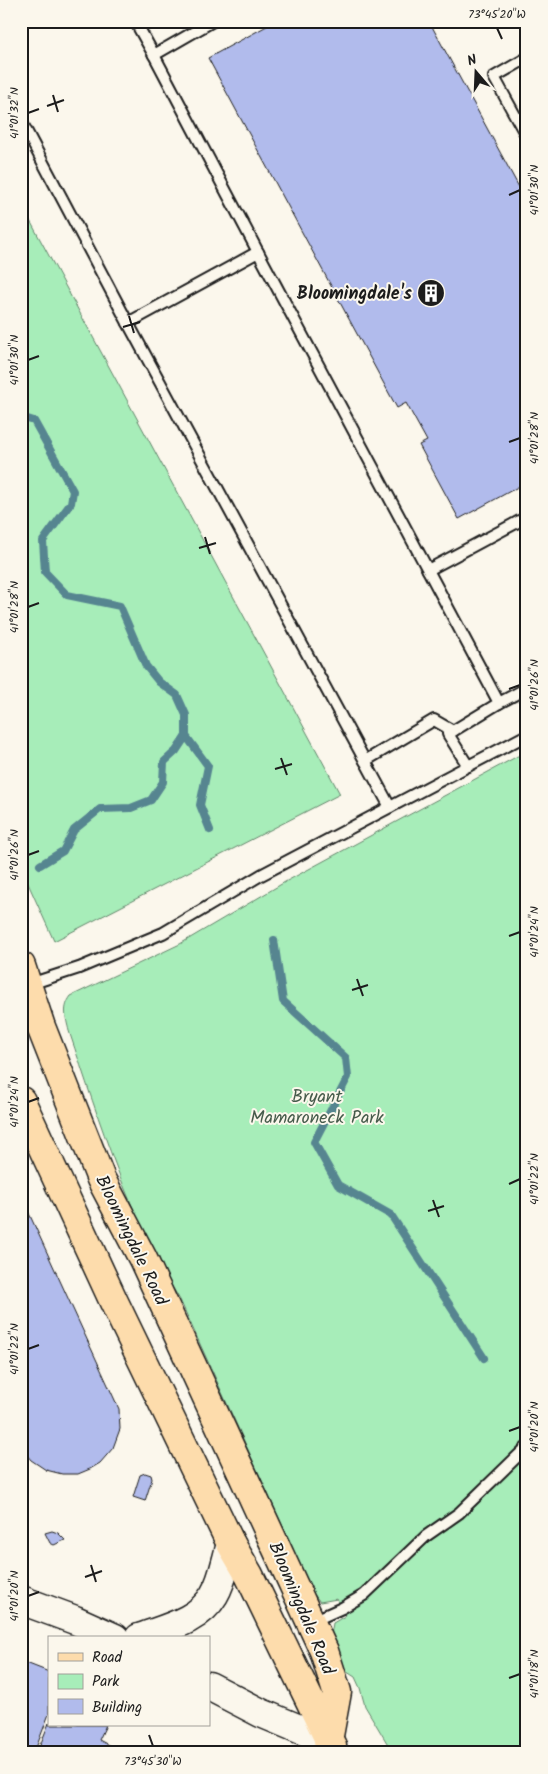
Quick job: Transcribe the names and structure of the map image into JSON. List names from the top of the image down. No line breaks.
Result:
{"streets":{"main road":["Bloomingdale Road"]},"parks":["Bryant Mamaroneck Park"],"places":{"building":["Bloomingdale's"]},"legend":["Road","Park","Building"],"north":"top","coordinates":["73°45'20\"W","41°01'32\"N","41°01'30\"N","41°01'28\"N","41°01'26\"N","41°01'24\"N","41°01'22\"N","41°01'20\"N","41°01'18\"N","73°45'30\"W"]}
